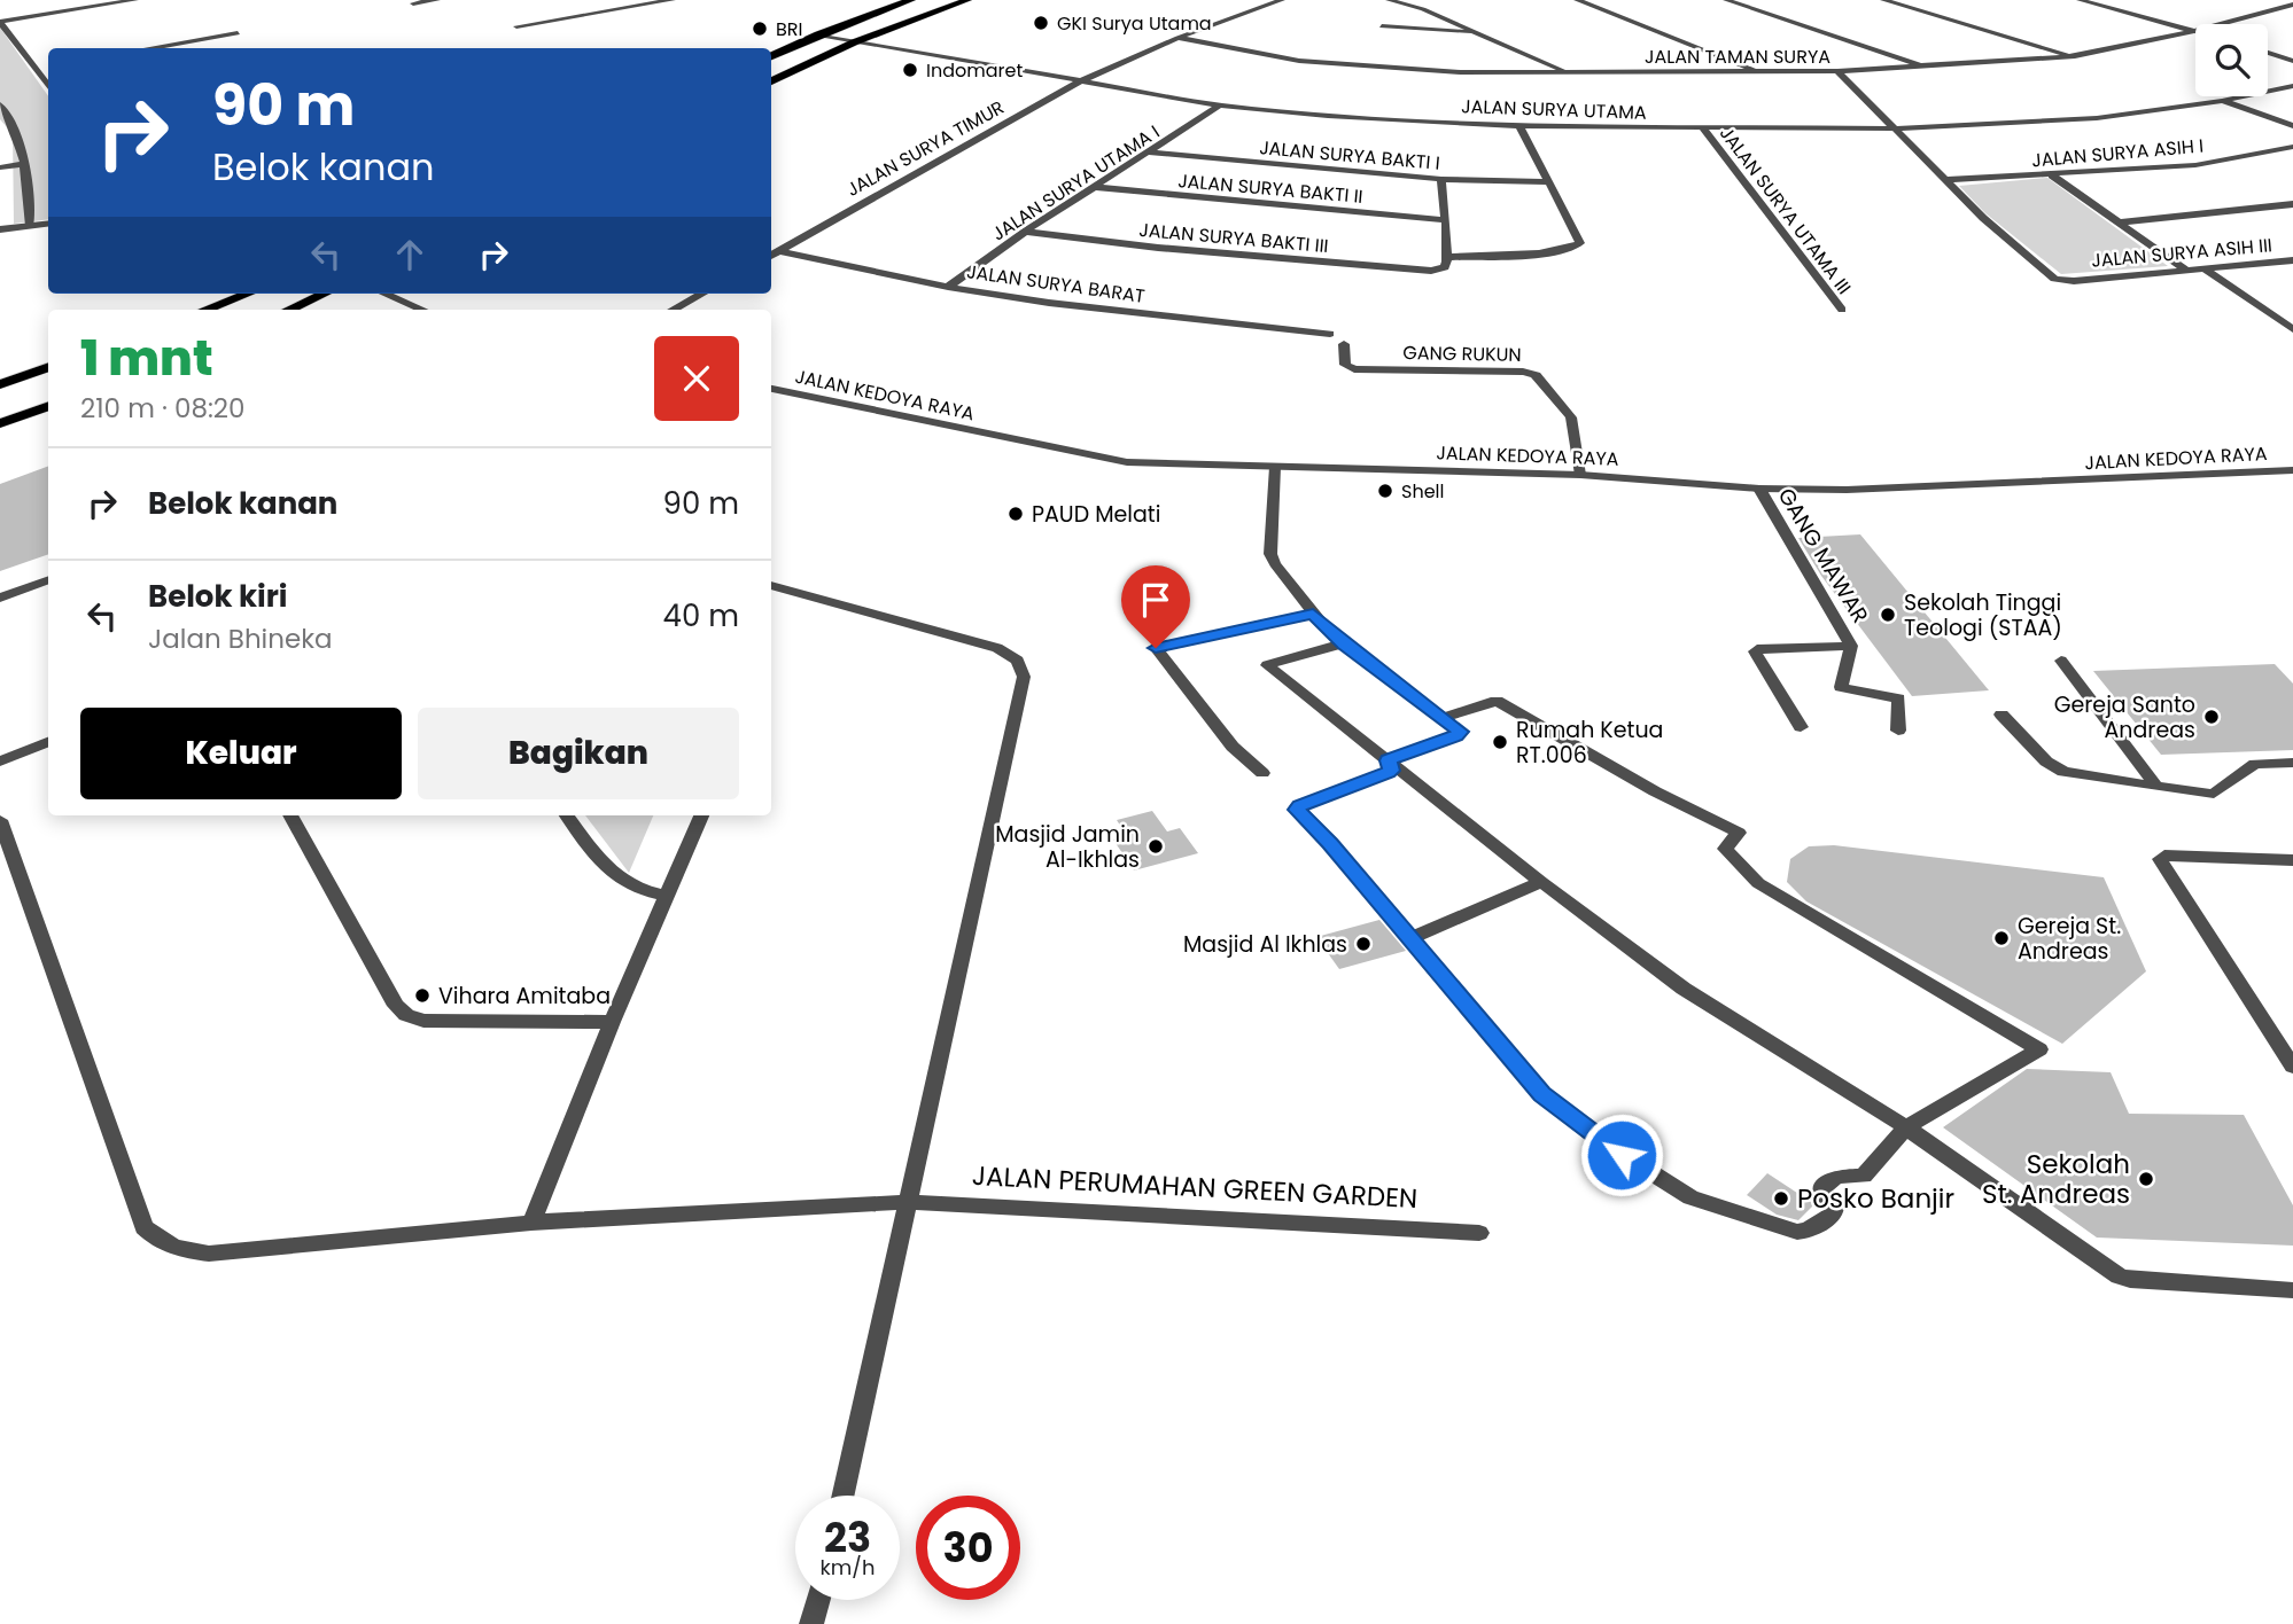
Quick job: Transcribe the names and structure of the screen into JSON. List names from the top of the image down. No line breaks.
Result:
{"streets":{"street":["JALAN TAMAN SURYA","JALAN SURYA UTAMA","JALAN SURYA TIMUR","JALAN SURYA ASIH I","JALAN SURYA BAKTI I","JALAN SURYA UTAMA I","JALAN SURYA BAKTI II","JALAN SURYA UTAMA III","JALAN SURYA BAKTI III","JALAN SURYA ASIH III","JALAN SURYA BARAT","GANG RUKUN","JALAN KEDOYA RAYA","GANG MAWAR","JALAN PERUMAHAN GREEN GARDEN"]},"crossings":[["JALAN TAMAN SURYA","JALAN SURYA TIMUR"],["JALAN SURYA UTAMA","JALAN SURYA TIMUR"],["JALAN SURYA UTAMA","JALAN SURYA UTAMA I"],["JALAN SURYA UTAMA","JALAN SURYA UTAMA III"],["JALAN SURYA TIMUR","JALAN SURYA BARAT"],["JALAN SURYA ASIH I","JALAN SURYA ASIH III"],["JALAN SURYA BAKTI I","JALAN SURYA UTAMA I"],["JALAN SURYA UTAMA I","JALAN SURYA BAKTI II"],["JALAN SURYA UTAMA I","JALAN SURYA BAKTI III"],["JALAN SURYA UTAMA I","JALAN SURYA BARAT"],["GANG RUKUN","JALAN KEDOYA RAYA"],["JALAN KEDOYA RAYA","GANG MAWAR"]],"places":["GKI Surya Utama","BRI","Indomaret","Shell","PAUD Melati","Sekolah Tinggi Teologi (STAA)","Gereja Santo Andreas","Rumah Ketua RT.006","Masjid Jamin Al-Ikhlas","Gereja St. Andreas","Masjid Al Ikhlas","Vihara Amitaba","Sekolah St. Andreas","Posko Banjir"],"page":{"turn":["90 m","Belok kanan"],"heading":["1 mnt","210 m · 08:20"],"list":[{"name":"Belok kanan","value":"90 m"},{"name":"Belok kiri","note":"Jalan Bhineka","value":"40 m"}],"buttons":["Keluar","Bagikan"],"speed":"23 km/h","limit":"30"}}
